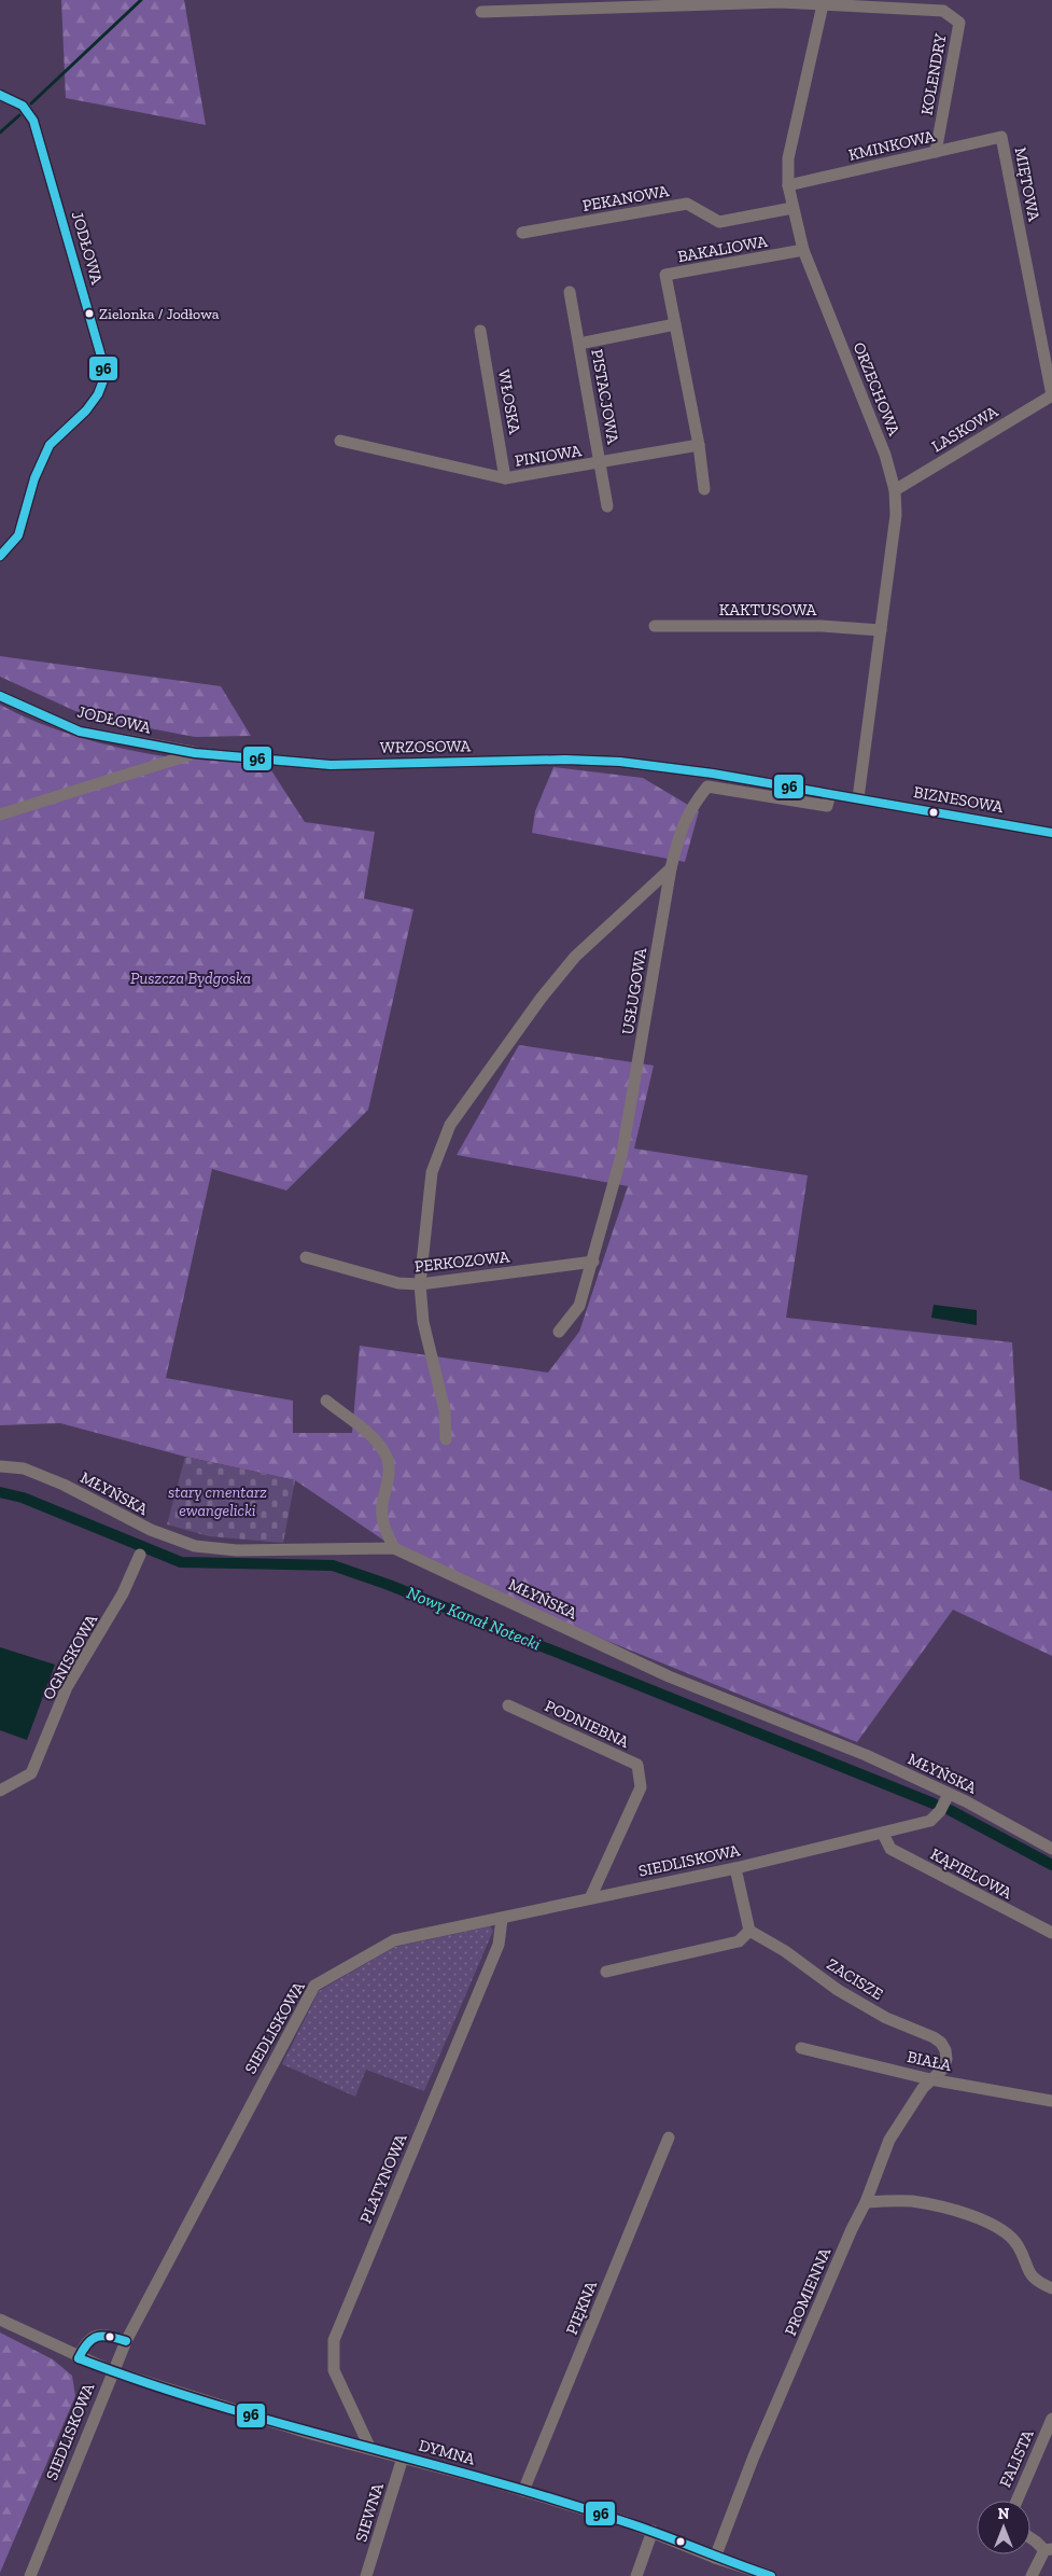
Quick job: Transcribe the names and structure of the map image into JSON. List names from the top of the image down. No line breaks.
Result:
{"streets":{"street":["KOLENDRY","KMINKOWA","MIĘTOWA","PEKANOWA","JODŁOWA","BAKALIOWA","ORZECHOWA","PISTACJOWA","WŁOSKA","LASKOWA","PINIOWA","KAKTUSOWA","WRZOSOWA","BIZNESOWA","USŁUGOWA","PERKOZOWA","MŁYŃSKA","OGNISKOWA","PODNIEBNA","SIEDLISKOWA","KĄPIELOWA","ZACISZE","BIAŁA","PLATYNOWA","PROMIENNA","PIĘKNA","DYMNA","FALISTA","SIEWNA"]},"crossings":[["KOLENDRY","KMINKOWA"],["KOLENDRY","ORZECHOWA"],["KMINKOWA","MIĘTOWA"],["KMINKOWA","ORZECHOWA"],["MIĘTOWA","LASKOWA"],["PEKANOWA","ORZECHOWA"],["JODŁOWA","WRZOSOWA"],["BAKALIOWA","ORZECHOWA"],["BAKALIOWA","PINIOWA"],["ORZECHOWA","LASKOWA"],["ORZECHOWA","KAKTUSOWA"],["ORZECHOWA","WRZOSOWA"],["ORZECHOWA","BIZNESOWA"],["PISTACJOWA","PINIOWA"],["WŁOSKA","PINIOWA"],["WRZOSOWA","BIZNESOWA"],["WRZOSOWA","USŁUGOWA"],["USŁUGOWA","PERKOZOWA"],["MŁYŃSKA","SIEDLISKOWA"],["PODNIEBNA","SIEDLISKOWA"],["SIEDLISKOWA","KĄPIELOWA"],["SIEDLISKOWA","PLATYNOWA"],["SIEDLISKOWA","DYMNA"],["ZACISZE","PROMIENNA"],["BIAŁA","PROMIENNA"],["PLATYNOWA","DYMNA"],["PROMIENNA","DYMNA"],["PIĘKNA","DYMNA"],["DYMNA","SIEWNA"]],"water":["Nowy Kanał Notecki"],"parks":["Puszcza Bydgoska","stary cmentarz ewangelicki"],"places":["Zielonka / Jodłowa"],"lines":["transit line 96"],"north":"top"}
